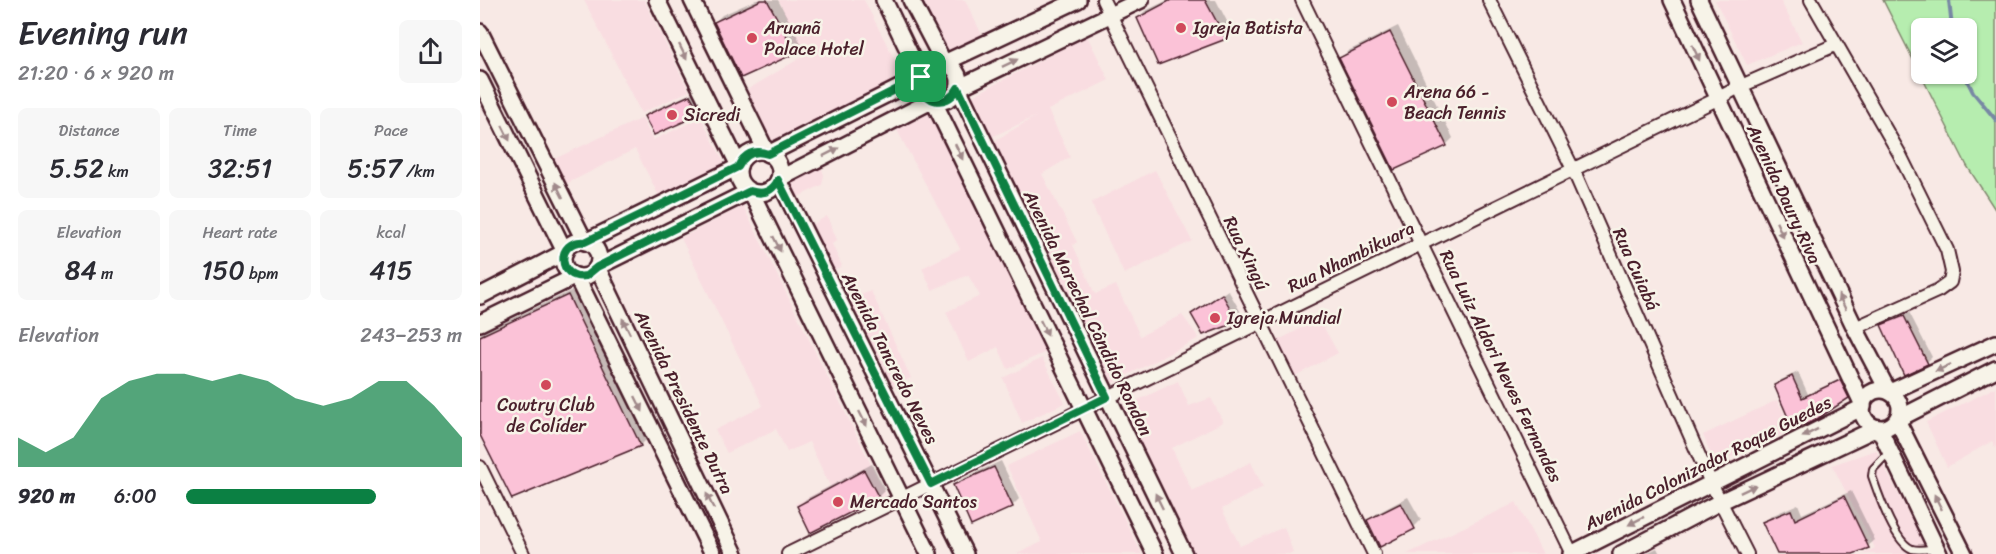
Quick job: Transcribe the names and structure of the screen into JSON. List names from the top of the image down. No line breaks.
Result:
{"streets":{"street":["Avenida Daury Riva","Rua Xingú","Rua Nhambikuara","Rua Cuiabá","Avenida Marechal Cândido Rondon","Avenida Tancredo Neves","Rua Luiz Aldori Neves Fernandes","Avenida Presidente Dutra","Avenida Colonizador Roque Guedes"]},"crossings":[["Avenida Daury Riva","Rua Nhambikuara"],["Avenida Daury Riva","Avenida Colonizador Roque Guedes"],["Rua Xingú","Rua Nhambikuara"],["Rua Nhambikuara","Rua Cuiabá"],["Rua Nhambikuara","Avenida Marechal Cândido Rondon"],["Rua Nhambikuara","Avenida Tancredo Neves"],["Rua Nhambikuara","Rua Luiz Aldori Neves Fernandes"],["Rua Cuiabá","Avenida Colonizador Roque Guedes"],["Rua Luiz Aldori Neves Fernandes","Avenida Colonizador Roque Guedes"]],"places":["Igreja Batista","Aruanã Palace Hotel","Arena 66 - Beach Tennis","Sicredi","Igreja Mundial","Cowtry Club de Colíder","Mercado Santos"],"page":{"heading":["Evening run","21:20 · 6 × 920 m"],"stats":[["Distance","5.52 km"],["Time","32:51"],["Pace","5:57 /km"],["Elevation","84 m"],["Heart rate","150 bpm"],["kcal","415"]],"chart":["Elevation","243–253 m"],"list":[{"name":"920 m","note":"6:00"}]}}
